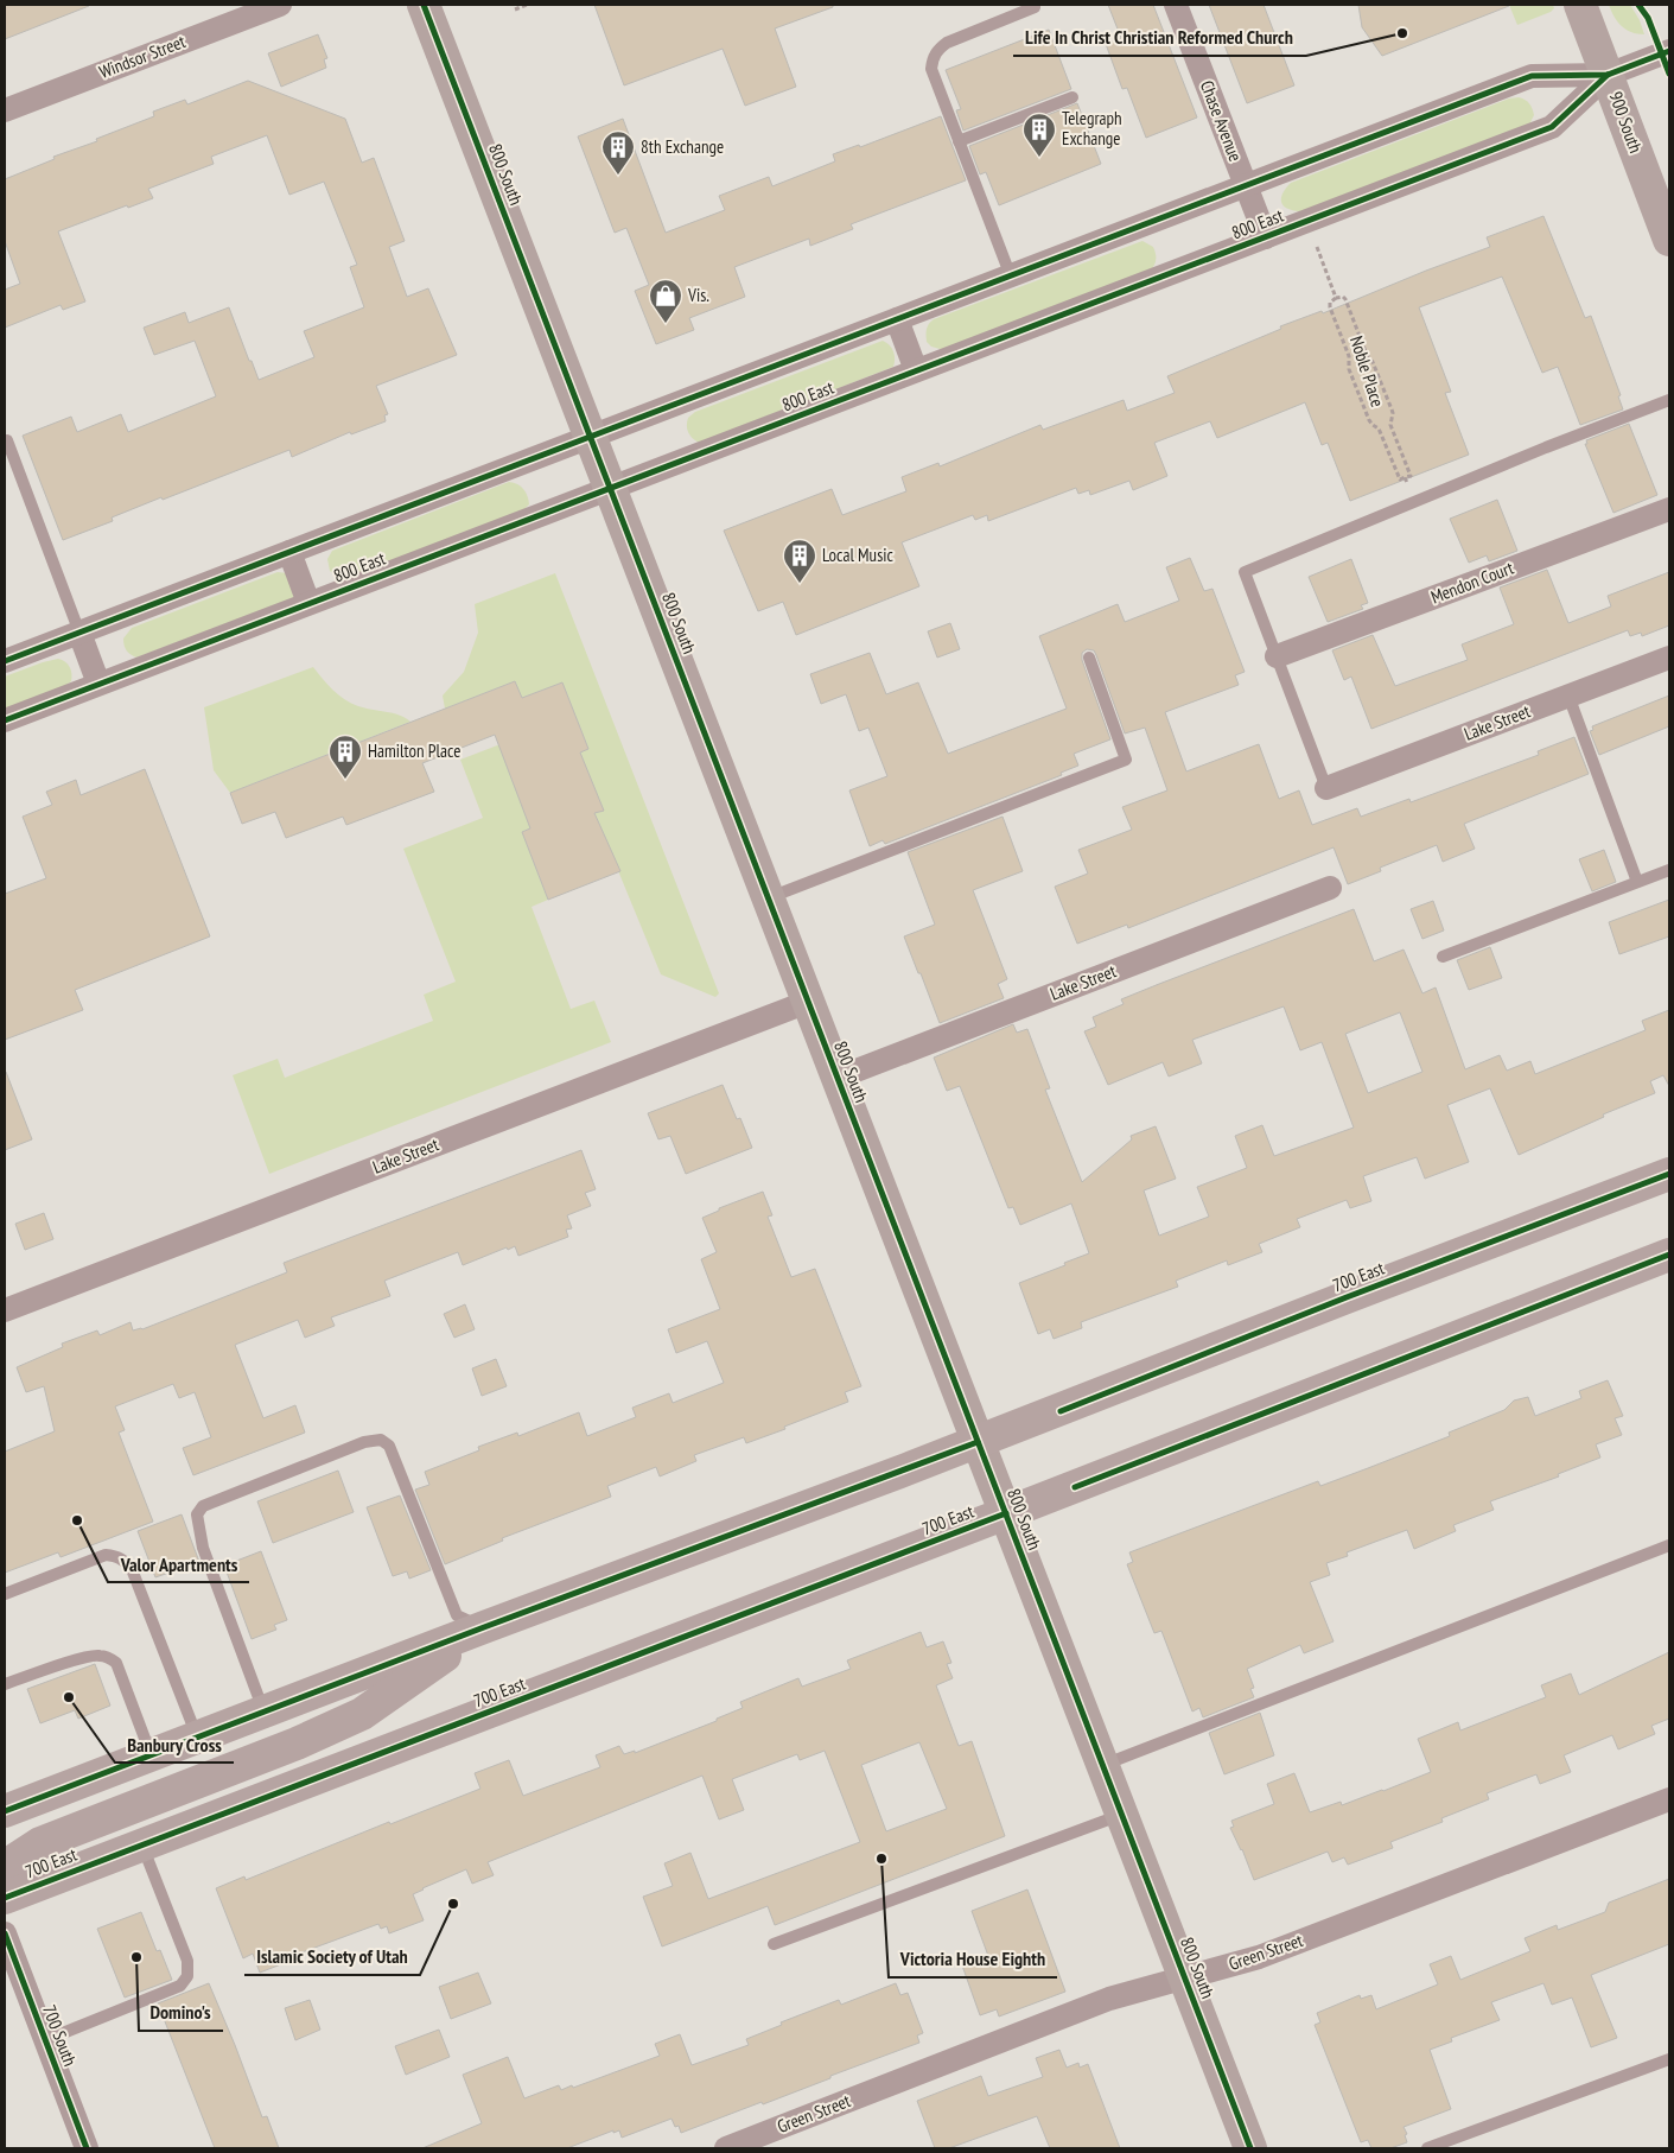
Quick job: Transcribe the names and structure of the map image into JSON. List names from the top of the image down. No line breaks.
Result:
{"streets":{"main road":["900 South","800 South","700 East"],"street":["Windsor Street","Chase Avenue","800 East","Mendon Court","Lake Street","Green Street","700 South"],"path":["Noble Place"]},"crossings":[["Chase Avenue","800 East"],["900 South","800 East"],["800 South","800 East"],["800 South","Lake Street"],["800 South","700 East"],["800 South","Green Street"],["800 East","Noble Place"]],"places":{"other":["Life In Christ Christian Reformed Church","Valor Apartments","Banbury Cross","Victoria House Eighth","Islamic Society of Utah","Domino's"],"building":["Telegraph Exchange","8th Exchange","Local Music","Hamilton Place"],"shop":["Vis."]}}
